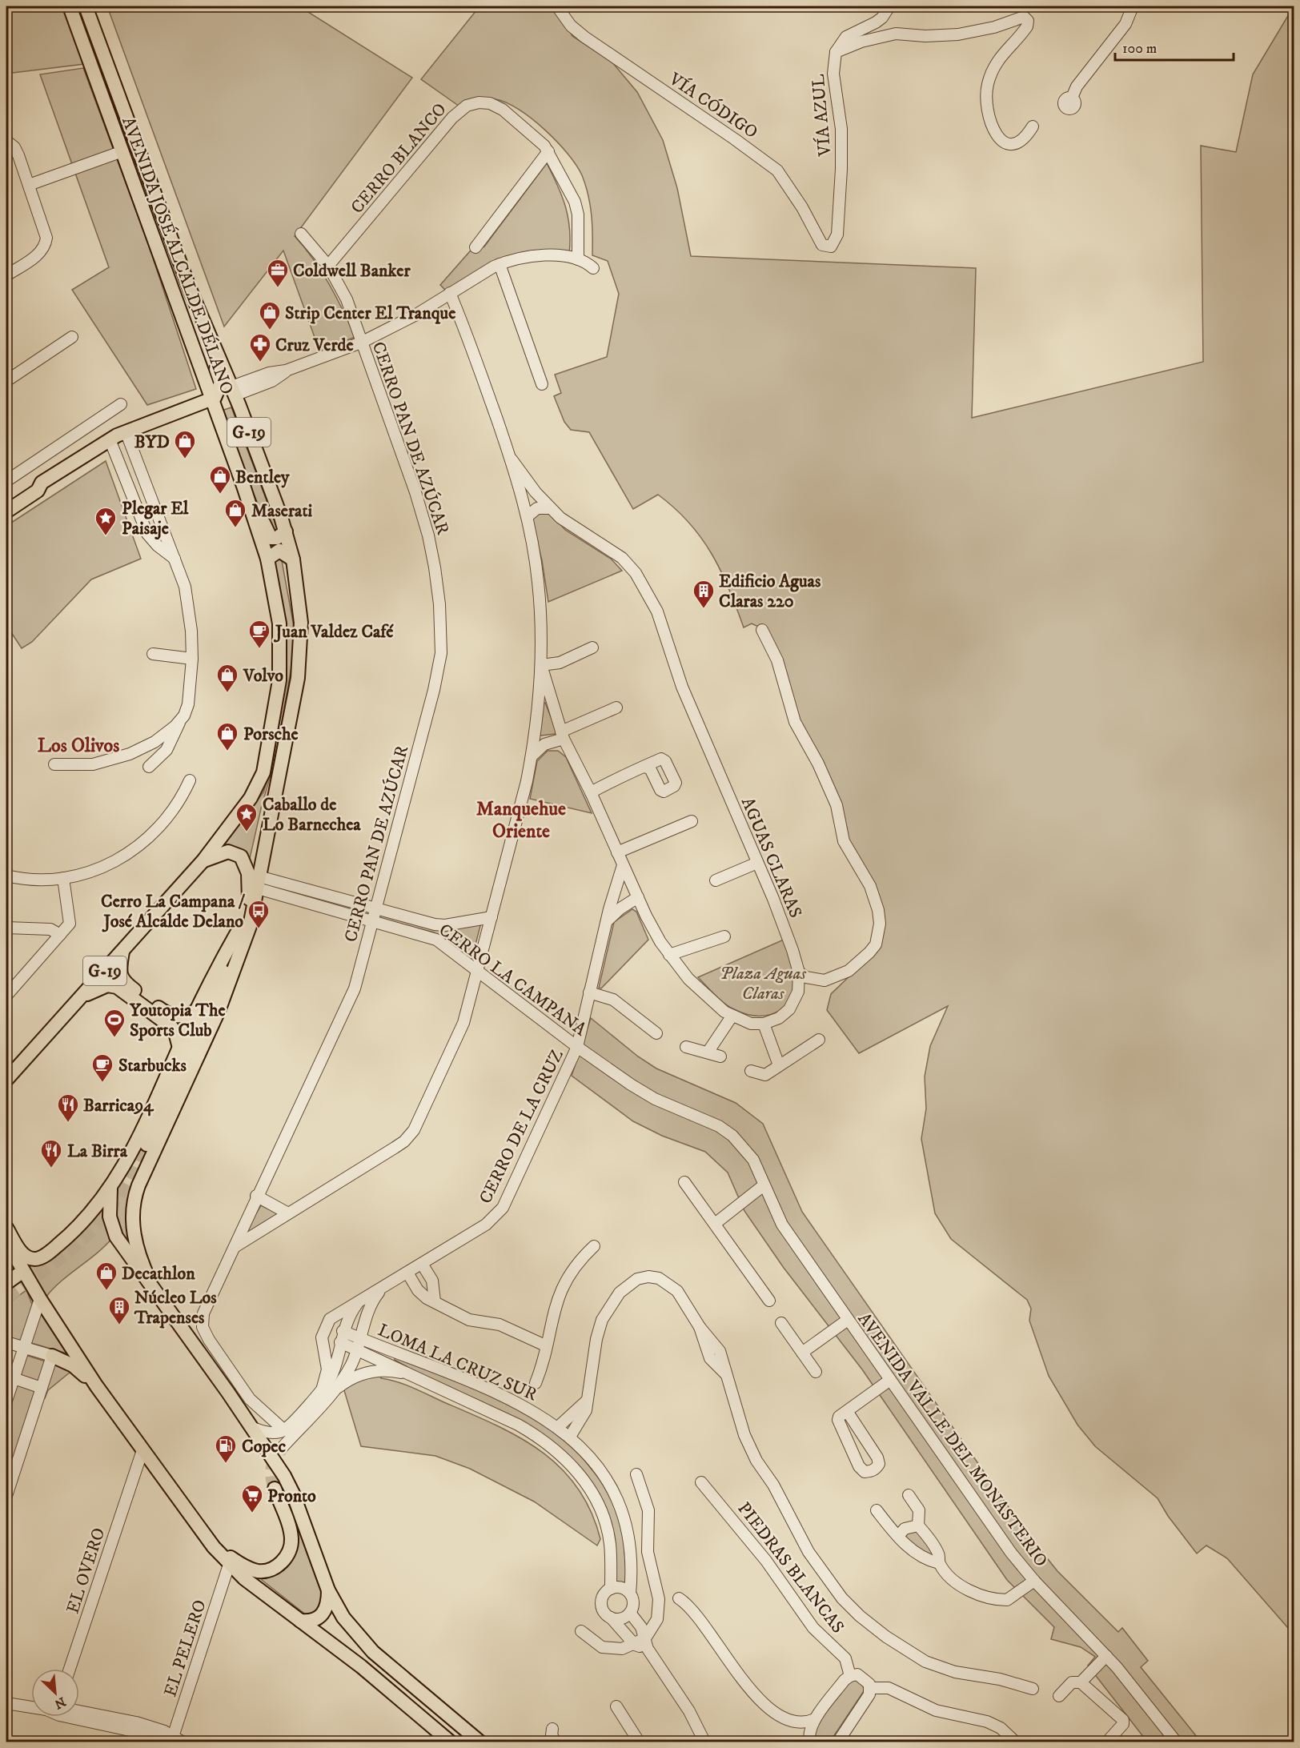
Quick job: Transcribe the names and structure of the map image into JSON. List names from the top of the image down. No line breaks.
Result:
{"streets":{"main road":["AVENIDA JOSÉ ALCALDE DÉLANO","G-19"],"street":["VÍA CÓDIGO","VÍA AZUL","CERRO BLANCO","CERRO PAN DE AZÚCAR","AGUAS CLARAS","CERRO LA CAMPANA","CERRO DE LA CRUZ","LOMA LA CRUZ SUR","AVENIDA VALLE DEL MONASTERIO","PIEDRAS BLANCAS","EL OVERO","EL PELERO"]},"crossings":[["VÍA CÓDIGO","VÍA AZUL"],["CERRO BLANCO","CERRO PAN DE AZÚCAR"],["AVENIDA JOSÉ ALCALDE DÉLANO","G-19"],["AVENIDA JOSÉ ALCALDE DÉLANO","CERRO LA CAMPANA"],["CERRO PAN DE AZÚCAR","CERRO LA CAMPANA"],["CERRO PAN DE AZÚCAR","CERRO DE LA CRUZ"],["CERRO LA CAMPANA","CERRO DE LA CRUZ"],["CERRO LA CAMPANA","AVENIDA VALLE DEL MONASTERIO"],["CERRO DE LA CRUZ","LOMA LA CRUZ SUR"]],"districts":["Los Olivos","Manquehue Oriente"],"parks":["Plaza Aguas Claras"],"places":{"office":["Coldwell Banker"],"shop":["Strip Center El Tranque","BYD","Bentley","Maserati","Volvo","Porsche","Decathlon"],"pharmacy":["Cruz Verde"],"place":["Plegar El Paisaje","Caballo de Lo Barnechea"],"building":["Edificio Aguas Claras 220","Núcleo Los Trapenses"],"cafe":["Juan Valdez Café","Starbucks"],"bus stop":["Cerro La Campana / José Alcalde Delano"],"sports":["Youtopia The Sports Club"],"restaurant":["Barrica94","La Birra"],"fuel station":["Copec"],"supermarket":["Pronto"]},"scale_bar":"100 m","north":"bottom right"}
